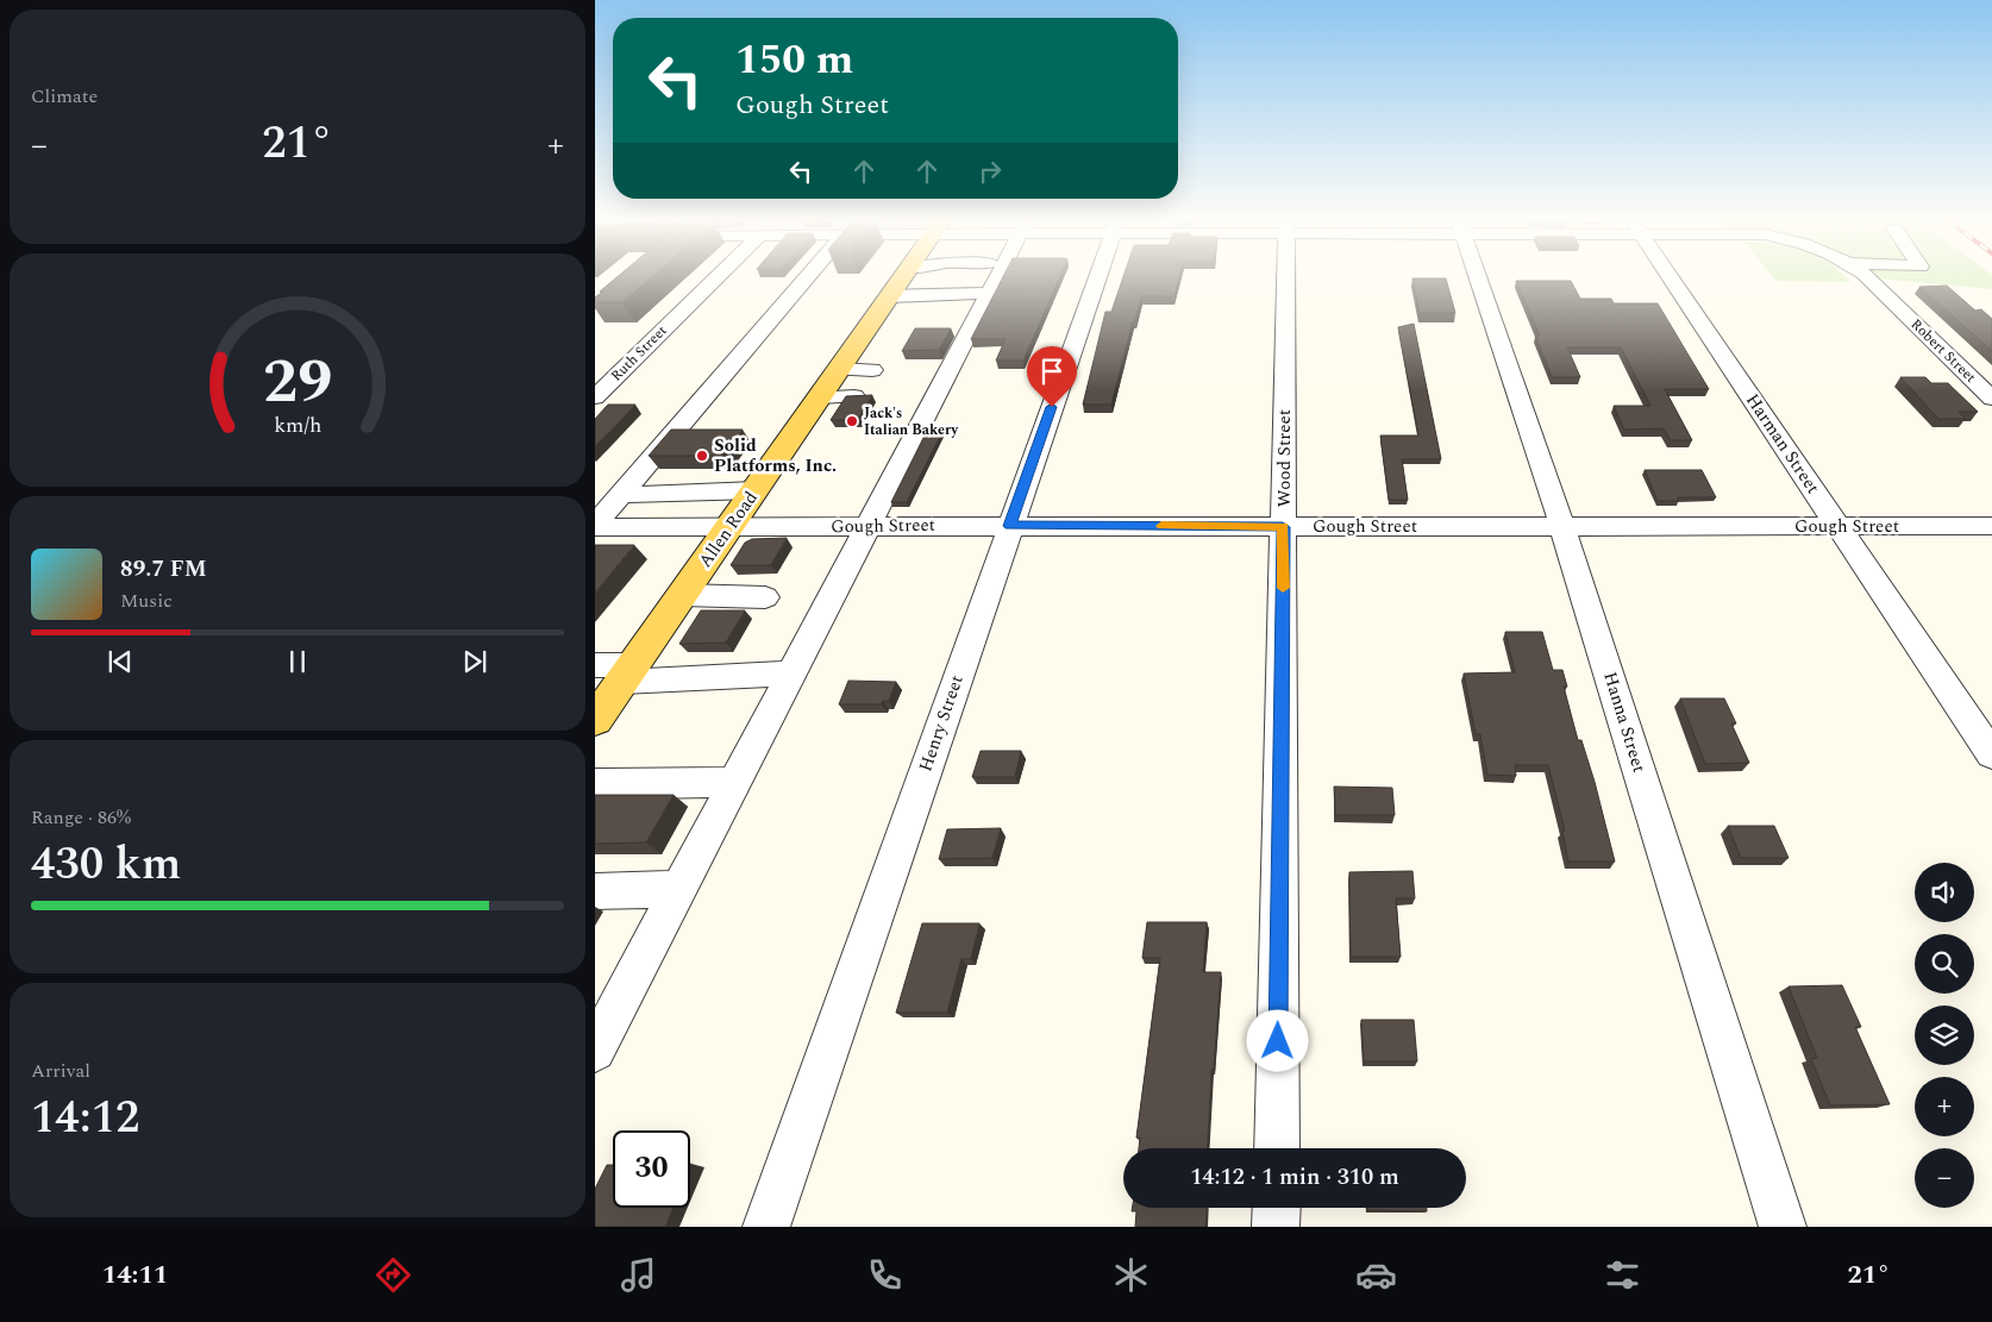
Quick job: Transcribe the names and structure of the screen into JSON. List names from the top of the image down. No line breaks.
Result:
{"streets":{"main road":["Allen Road"],"street":["Robert Street","Ruth Street","Harman Street","Wood Street","Gough Street","Hanna Street","Henry Street"]},"crossings":[["Harman Street","Gough Street"],["Wood Street","Gough Street"],["Gough Street","Allen Road"],["Gough Street","Hanna Street"],["Gough Street","Henry Street"]],"places":["Jack's Italian Bakery","Solid Platforms, Inc."],"page":{"tile":["Climate",["Range · 86%","430 km"],["Arrival","14:12"]],"turn":["150 m","Gough Street"],"heat":["−","21°","+"],"song":["89.7 FM","Music"],"map_buttons":["+","−"],"limit":"30","trip":"14:12 · 1 min · 310 m","tabs":["14:11","21°"],"gauge":["29","km/h"]}}
